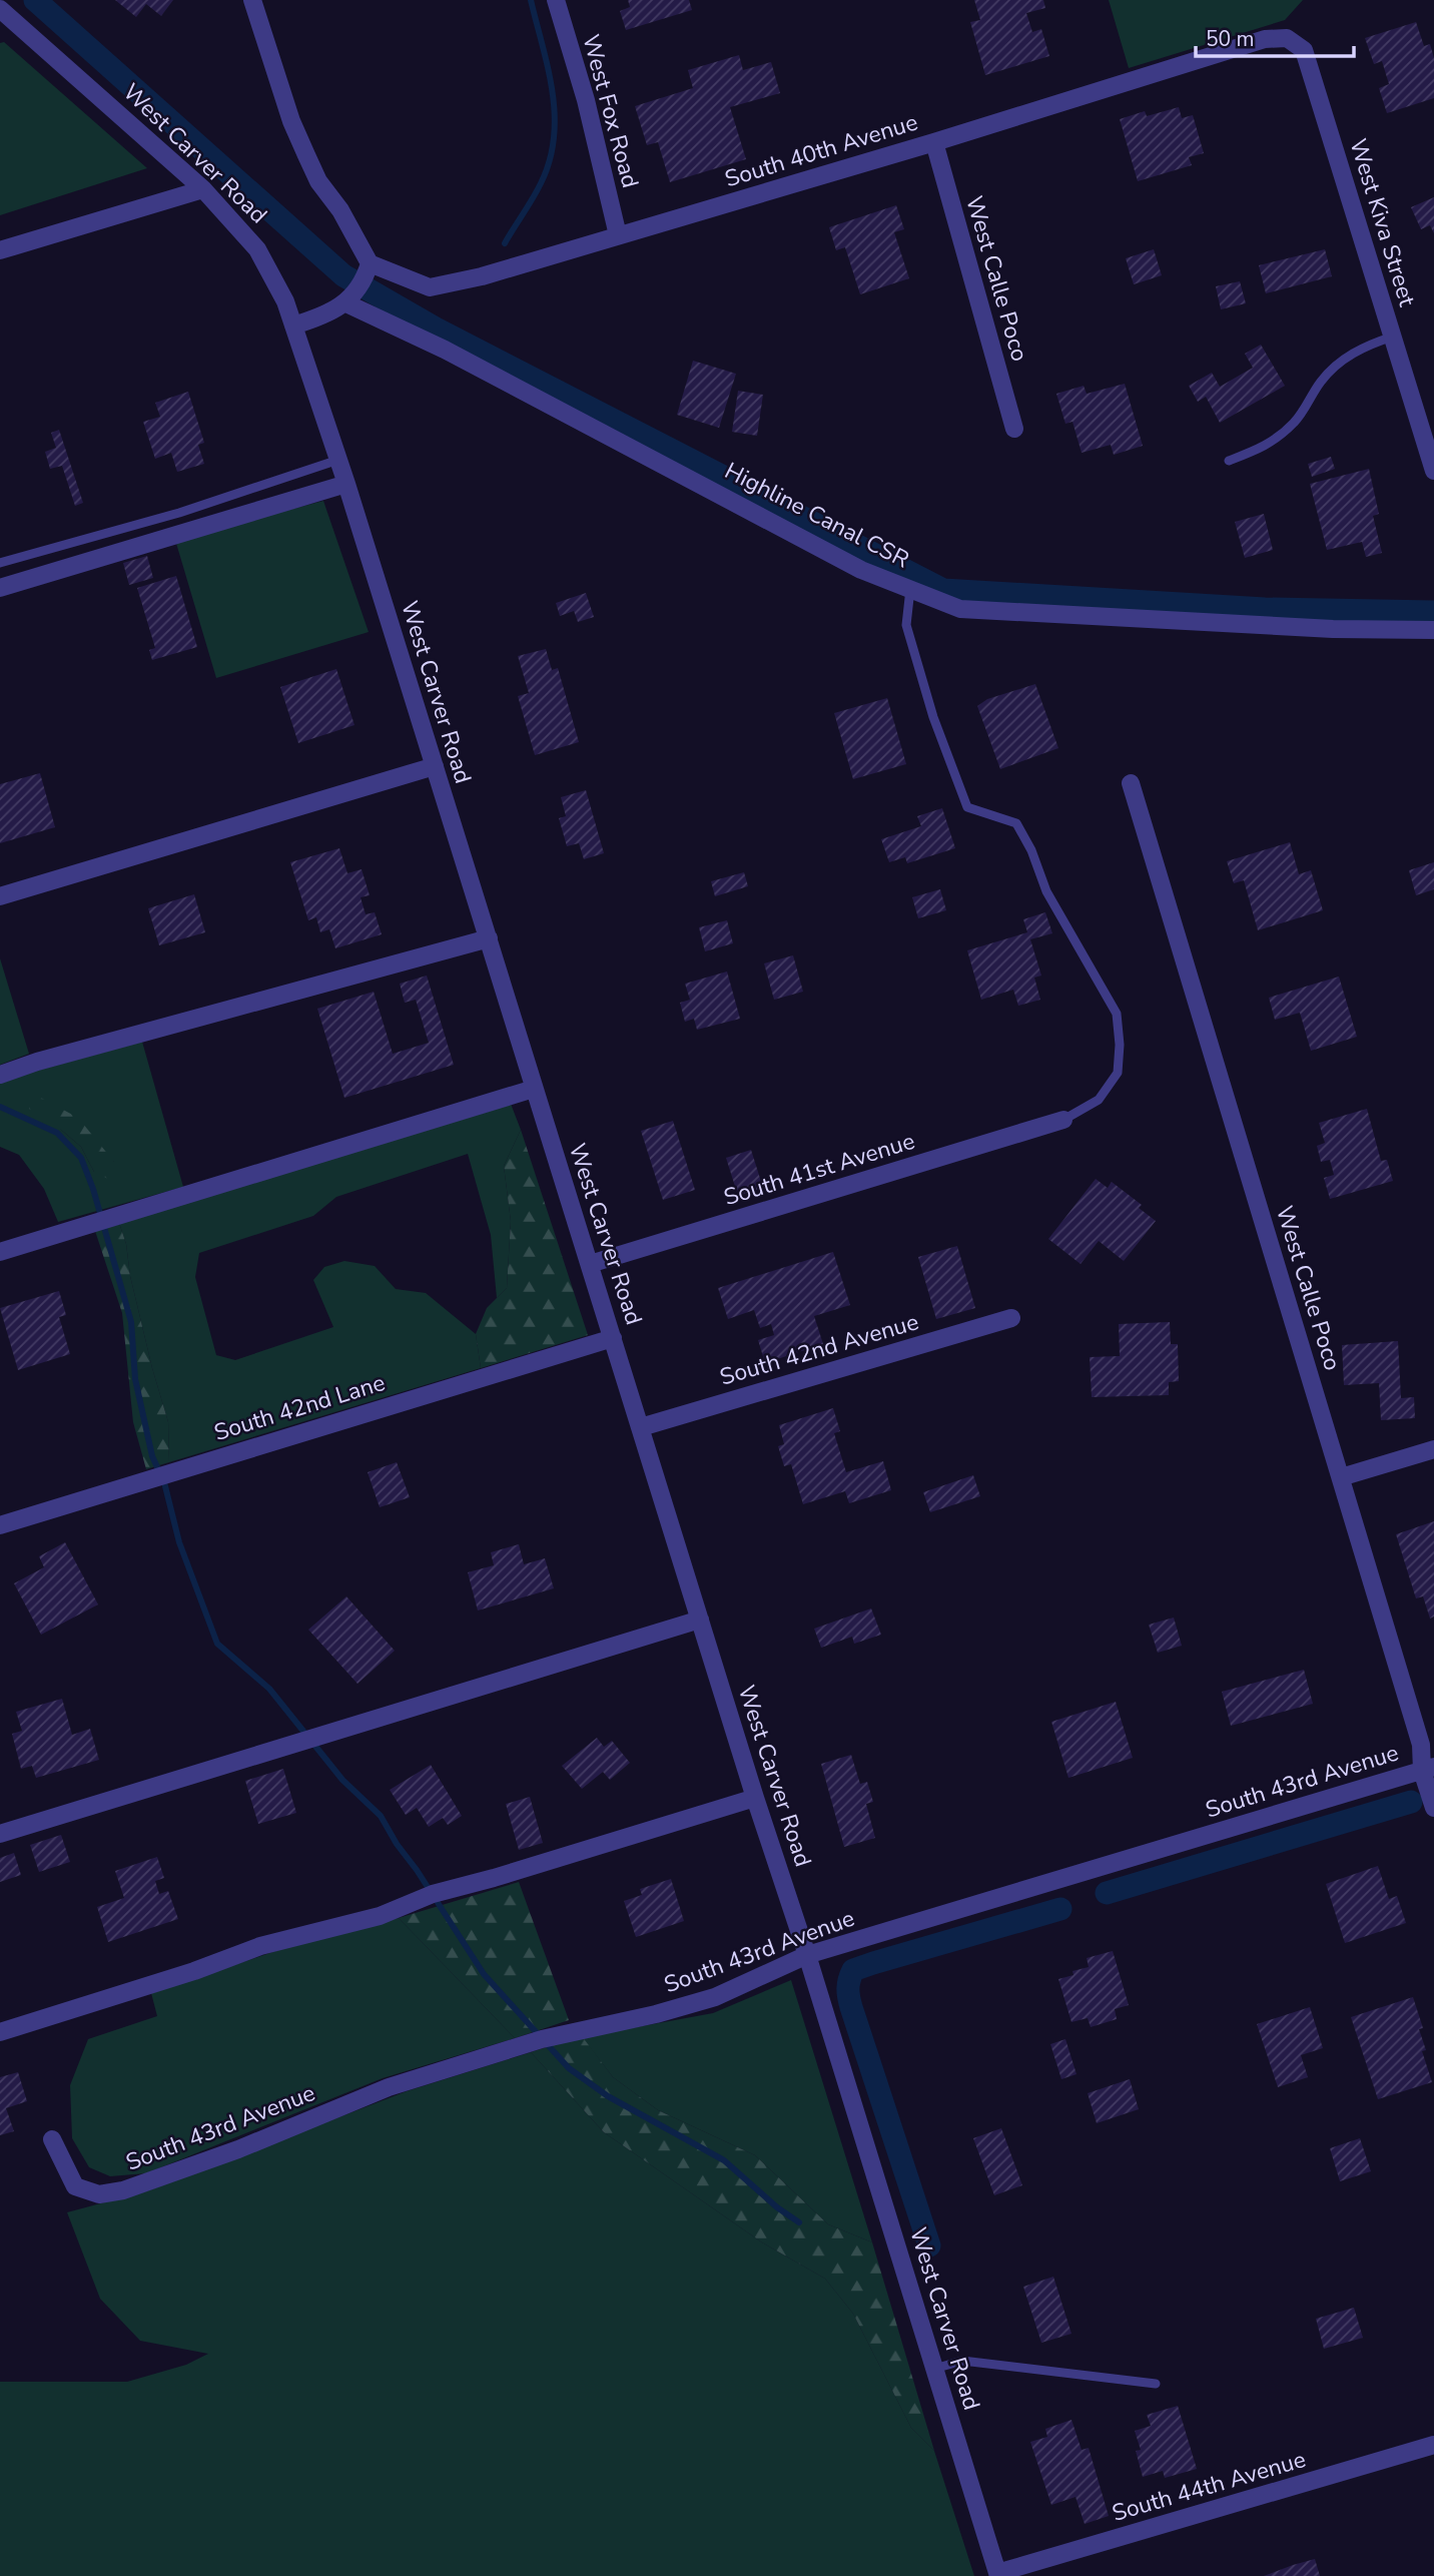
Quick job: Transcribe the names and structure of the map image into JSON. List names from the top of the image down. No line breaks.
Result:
{"streets":{"street":["West Fox Road","South 40th Avenue","West Carver Road","West Kiva Street","West Calle Poco","Highline Canal CSR","South 41st Avenue","South 42nd Avenue","South 42nd Lane","South 43rd Avenue","South 44th Avenue"]},"crossings":[["West Fox Road","South 40th Avenue"],["South 40th Avenue","West Kiva Street"],["South 40th Avenue","West Calle Poco"],["West Carver Road","South 41st Avenue"],["West Carver Road","South 42nd Avenue"],["West Carver Road","South 42nd Lane"],["West Carver Road","South 43rd Avenue"],["West Carver Road","South 44th Avenue"],["West Calle Poco","South 43rd Avenue"]],"scale_bar":"50 m"}
